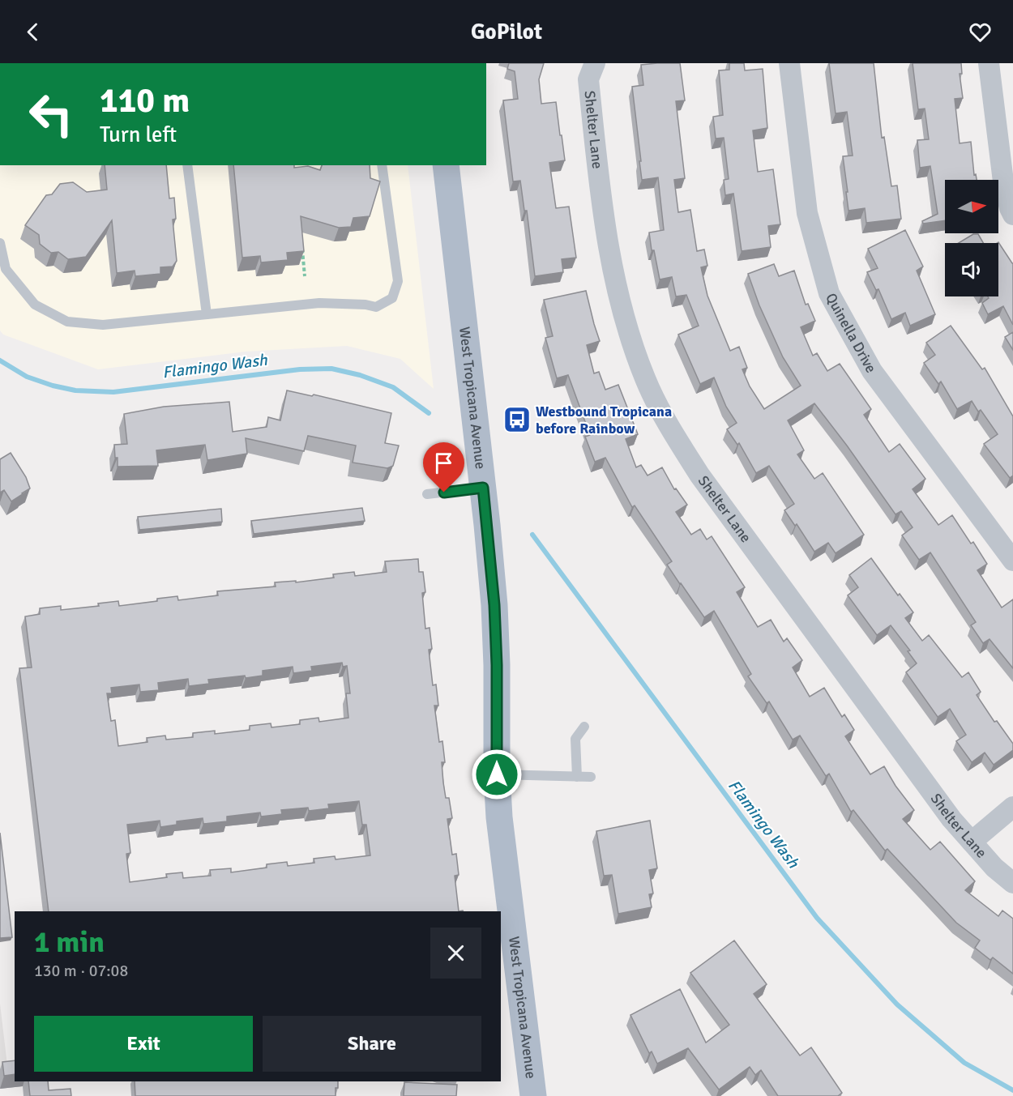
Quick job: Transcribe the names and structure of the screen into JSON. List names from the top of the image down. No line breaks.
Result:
{"streets":{"main road":["West Tropicana Avenue"],"street":["Shelter Lane","Quinella Drive"]},"water":["Flamingo Wash"],"places":{"bus stop":["Westbound Tropicana before Rainbow"]},"north":"right","page":{"header":"GoPilot","turn":["110 m","Turn left"],"heading":["1 min","130 m · 07:08"],"buttons":["Exit","Share"]}}
